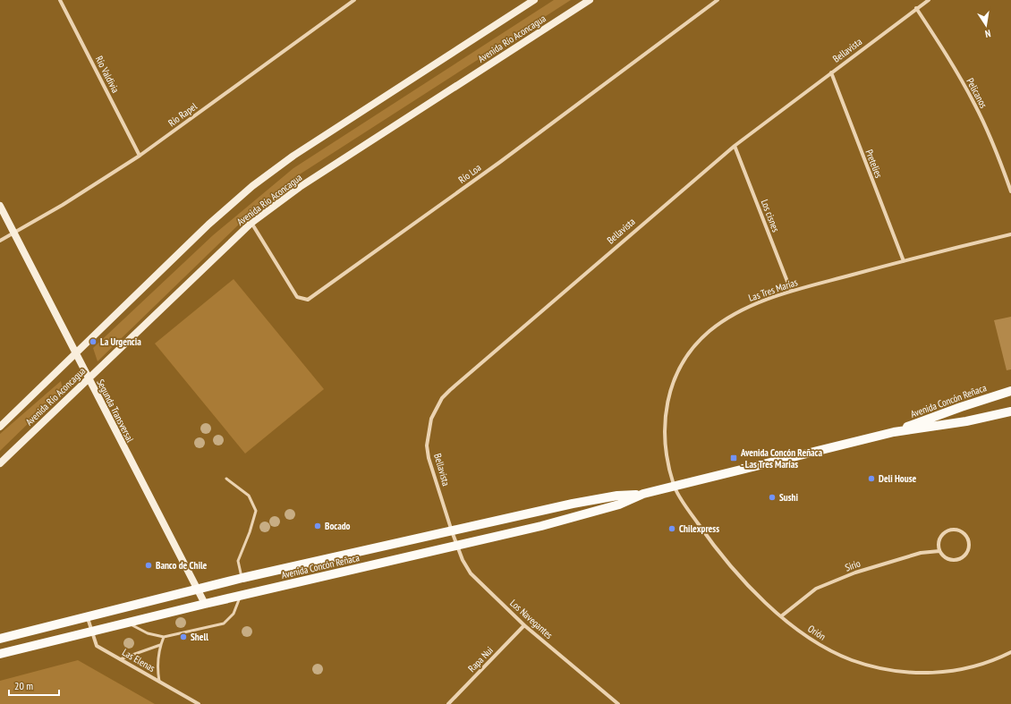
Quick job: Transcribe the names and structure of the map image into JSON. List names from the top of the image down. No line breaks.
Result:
{"streets":{"main road":["Avenida Concón Reñaca"],"street":["Avenida Río Aconcagua","Bellavista","Río Valdivia","Pelicanos","Río Rapel","Pretelies","Río Loa","Los cisnes","Las Tres Marías","Segunda Transversal","Sirio","Los Navegantes","Orión","Rapa Nui","Las Elenas"]},"crossings":[["Avenida Río Aconcagua","Río Loa"],["Avenida Río Aconcagua","Segunda Transversal"],["Bellavista","Pelicanos"],["Bellavista","Pretelies"],["Bellavista","Los cisnes"],["Bellavista","Avenida Concón Reñaca"],["Bellavista","Los Navegantes"],["Río Valdivia","Río Rapel"],["Río Rapel","Segunda Transversal"],["Pretelies","Las Tres Marías"],["Los cisnes","Las Tres Marías"],["Las Tres Marías","Avenida Concón Reñaca"],["Las Tres Marías","Orión"],["Avenida Concón Reñaca","Segunda Transversal"],["Avenida Concón Reñaca","Los Navegantes"],["Avenida Concón Reñaca","Orión"],["Avenida Concón Reñaca","Las Elenas"],["Sirio","Orión"],["Los Navegantes","Rapa Nui"]],"places":{"other":["La Urgencia","Deli House","Sushi","Bocado","Chilexpress","Banco de Chile","Shell"],"transit":["Avenida Concón Reñaca - Las Tres Marías"]},"scale_bar":"20 m","north":"bottom"}
